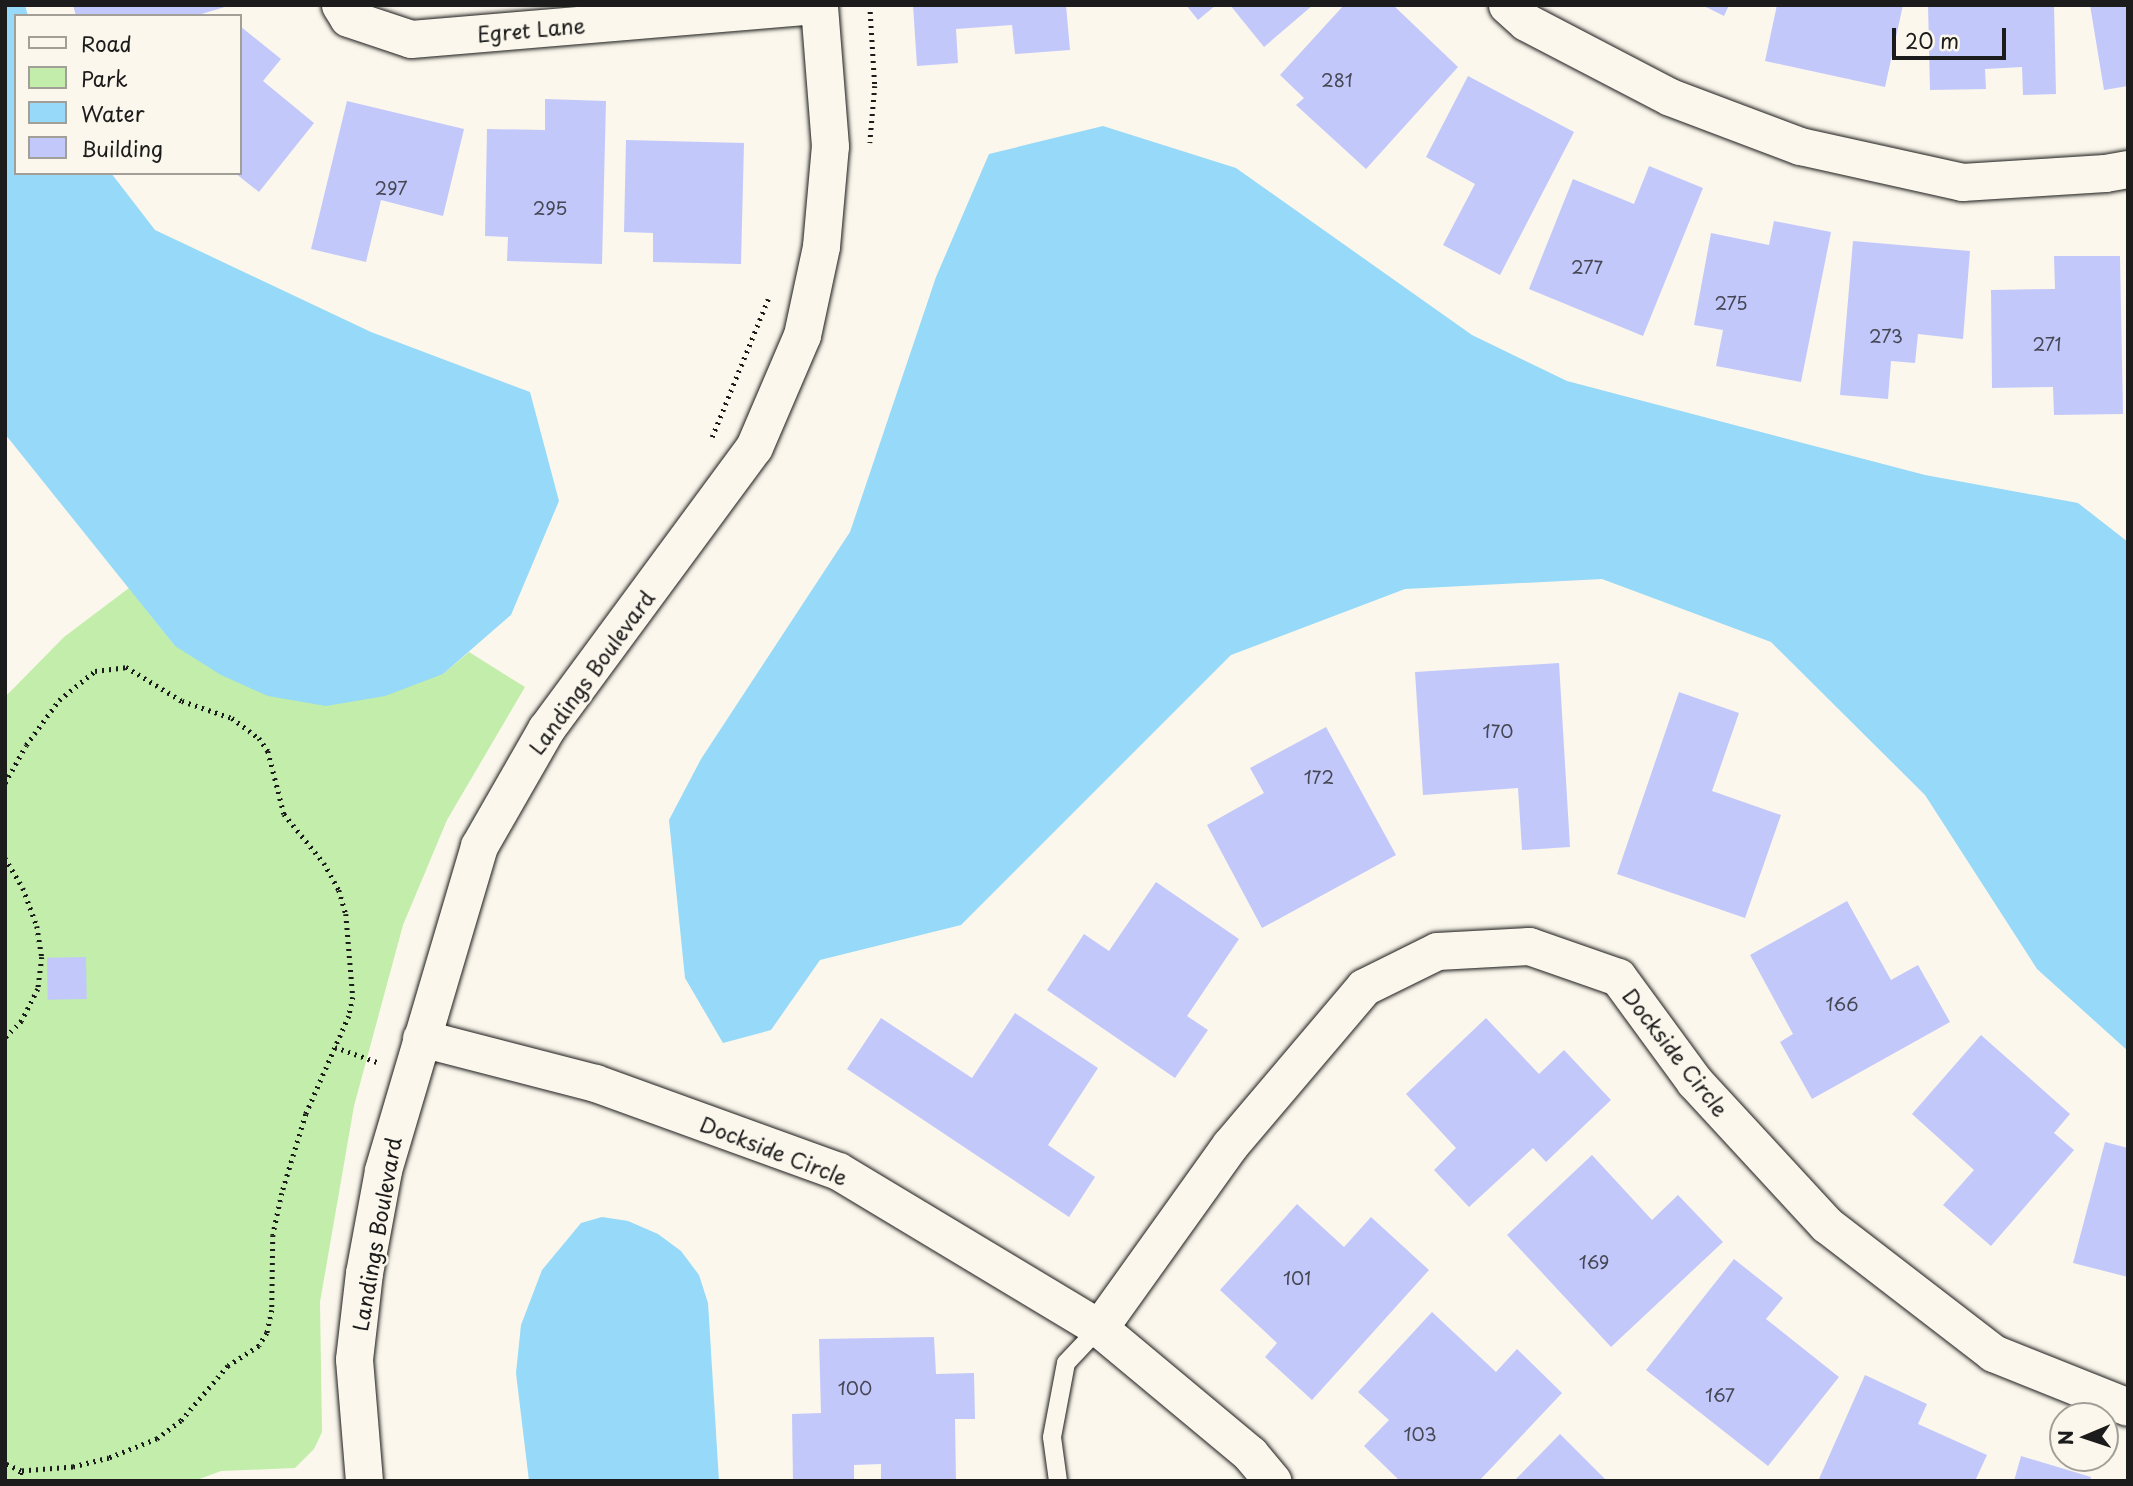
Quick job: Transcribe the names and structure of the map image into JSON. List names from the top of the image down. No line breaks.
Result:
{"streets":{"street":["Egret Lane","Landings Boulevard","Dockside Circle"]},"crossings":[["Egret Lane","Landings Boulevard"],["Landings Boulevard","Dockside Circle"]],"house_numbers":["281","297","295","277","275","273","271","170","172","166","169","101","100","167","103"],"legend":["Road","Park","Water","Building"],"scale_bar":"20 m","north":"left"}
